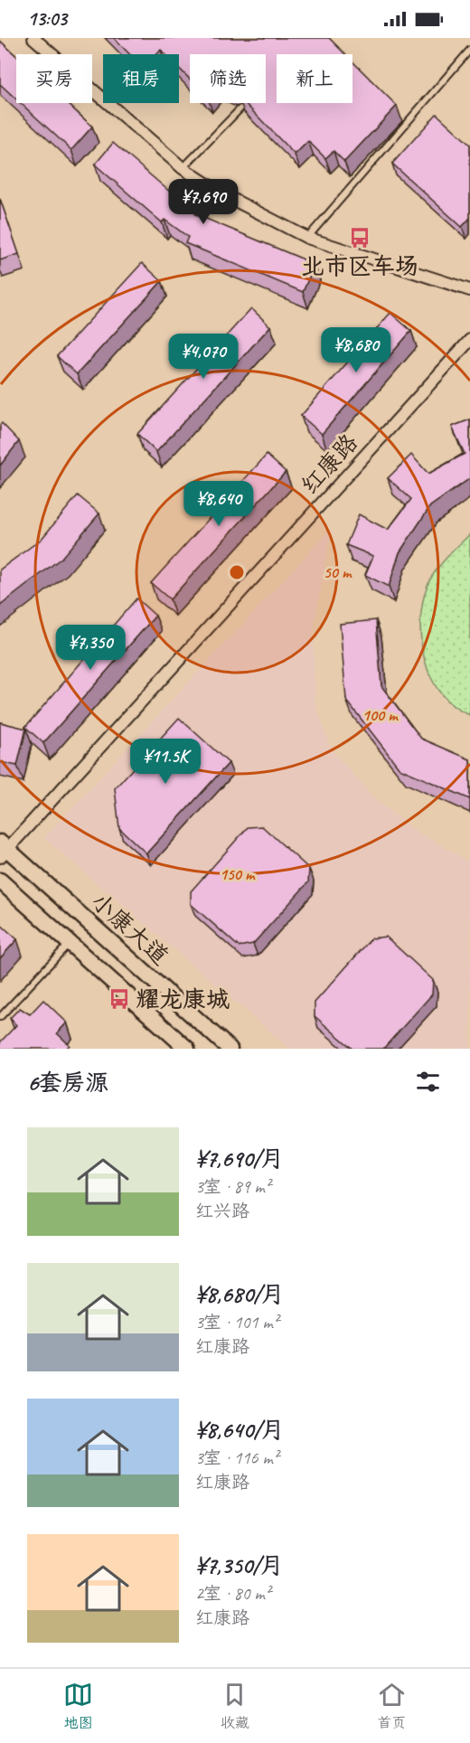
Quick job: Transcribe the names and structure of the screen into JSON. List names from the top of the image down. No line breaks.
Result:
{"streets":{"main road":["小康大道"],"street":["红康路"]},"crossings":[["红康路","小康大道"]],"places":{"bus stop":["北市区车场","耀龙康城"]},"page":{"status":"13:03","chip":["买房","租房","筛选","新上"],"price":["¥7,690","¥8,680","¥4,070","¥8,640","¥7,350","¥11.5K"],"heading":"6套房源","list":[{"name":"¥7,690/月","note":"3室 · 89 m² · 红兴路"},{"name":"¥8,680/月","note":"3室 · 101 m² · 红康路"},{"name":"¥8,640/月","note":"3室 · 116 m² · 红康路"},{"name":"¥7,350/月","note":"2室 · 80 m² · 红康路"}],"tabs":["地图","收藏","首页"]},"rings":["50 m","100 m","150 m"]}
